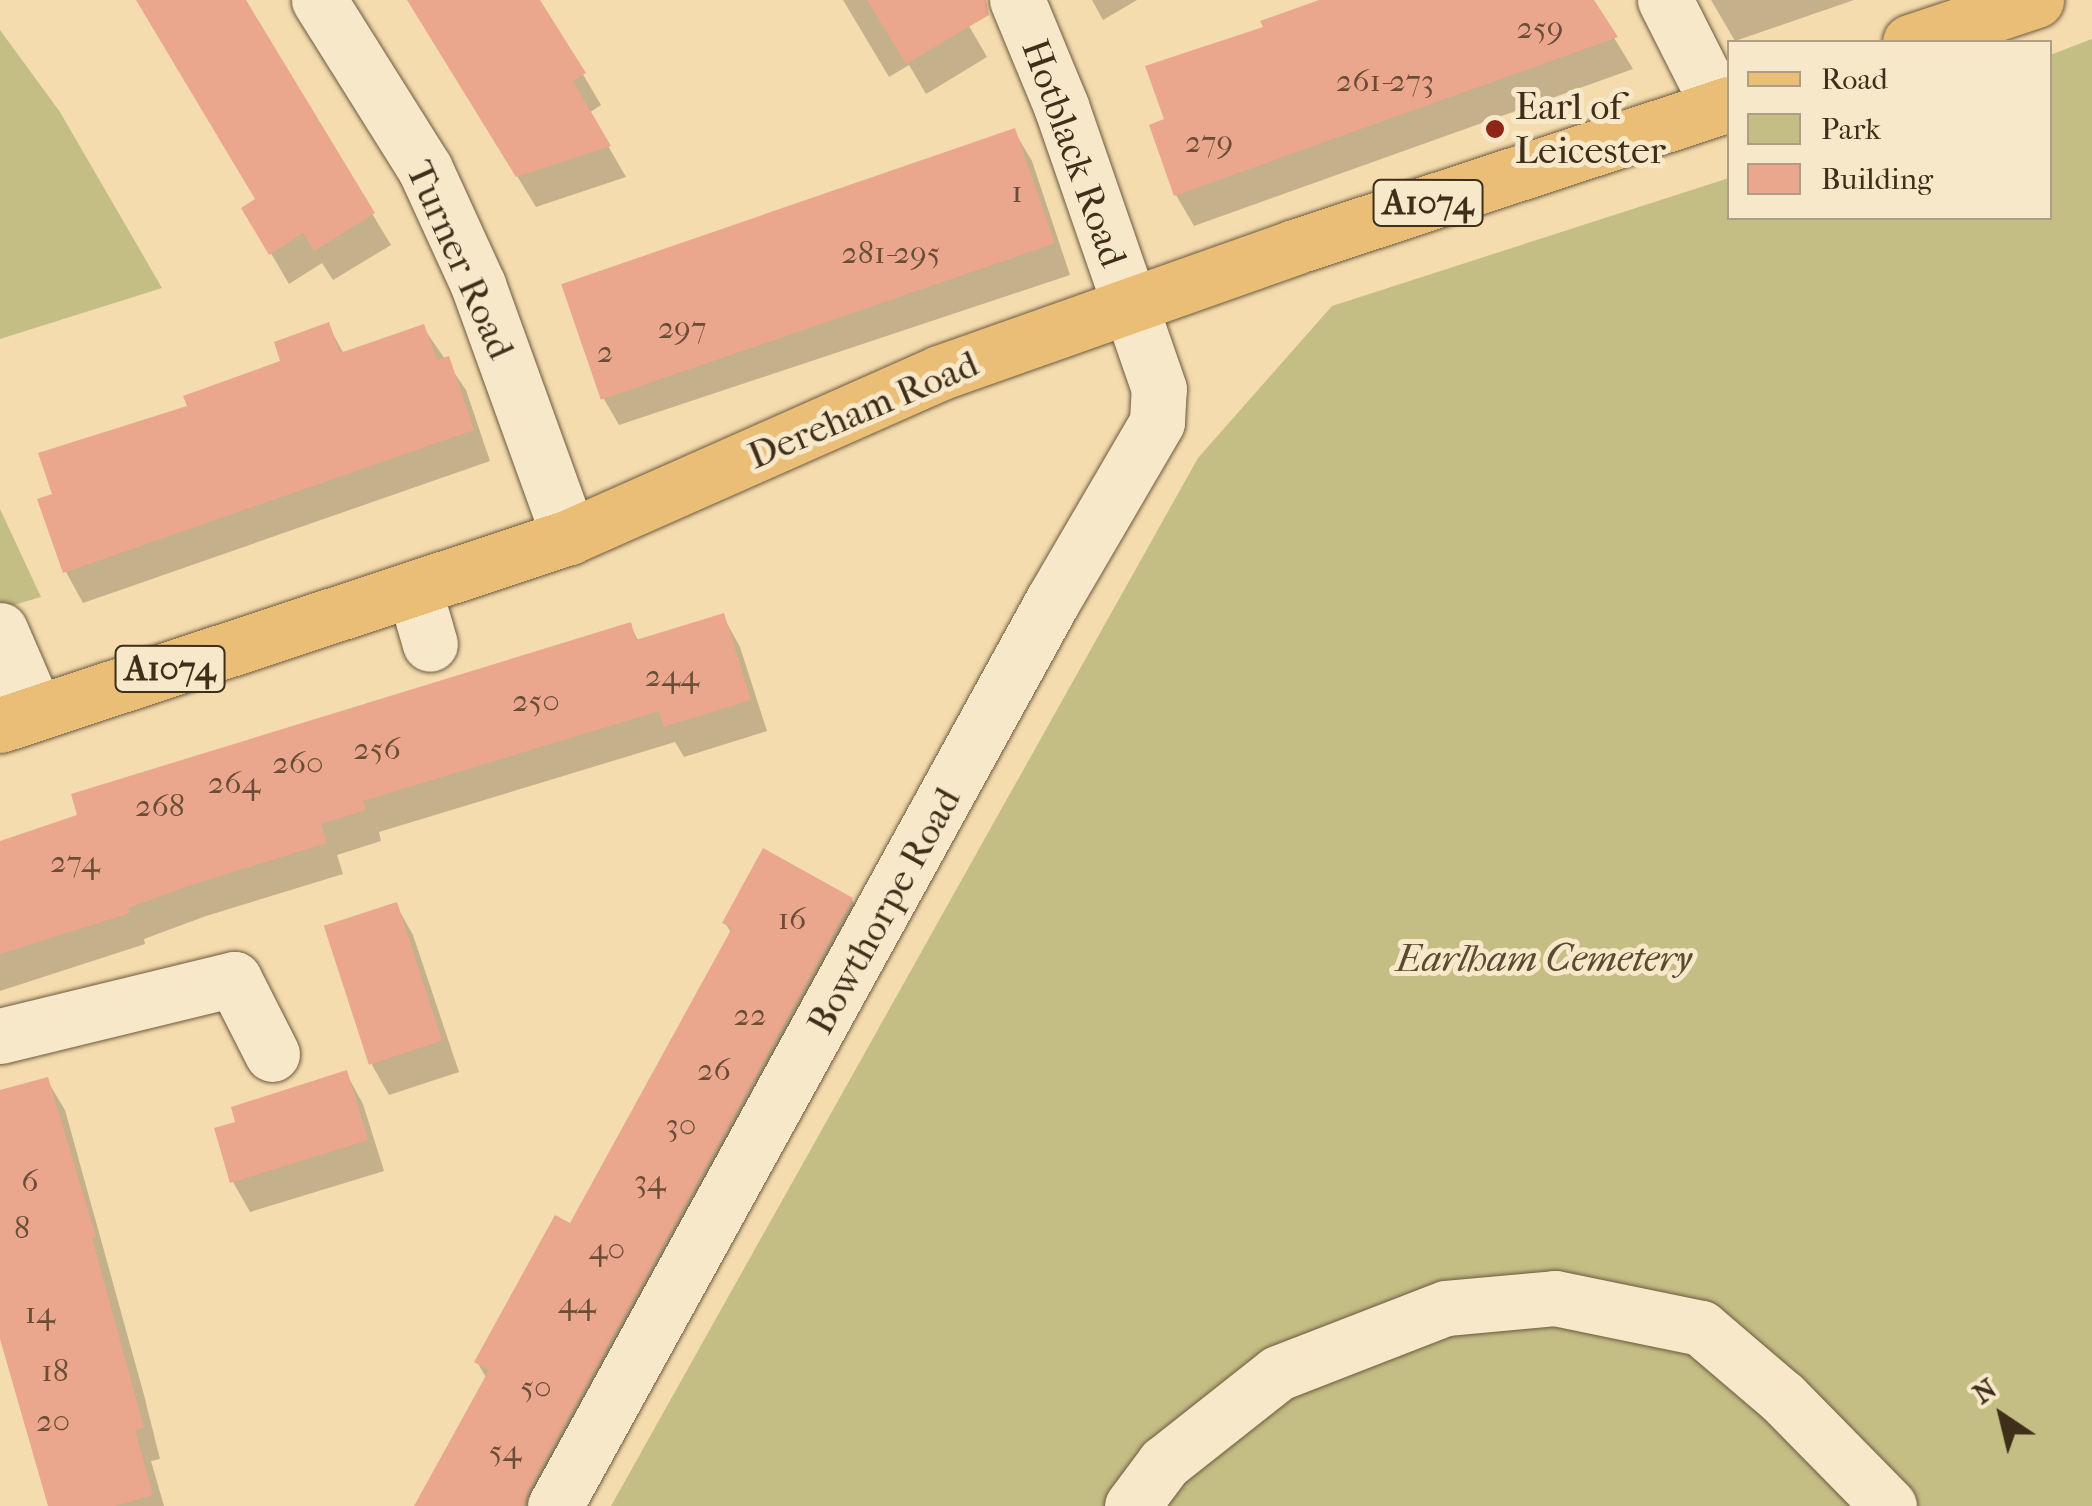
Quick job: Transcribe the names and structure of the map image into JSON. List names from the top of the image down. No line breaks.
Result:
{"streets":{"main road":["A1074","Dereham Road"],"street":["Hotblack Road","Turner Road","Bowthorpe Road"]},"crossings":[["Hotblack Road","Dereham Road"],["Hotblack Road","Bowthorpe Road"],["Turner Road","Dereham Road"],["Dereham Road","Bowthorpe Road"]],"parks":["Earlham Cemetery"],"places":["Earl of Leicester"],"house_numbers":["259","261-273","279","1","281-295","297","2","244","250","256","260","264","268","274","16","22","26","30","6","34","8","40","44","14","18","50","20","54"],"legend":["Road","Park","Building"],"north":"top left"}
